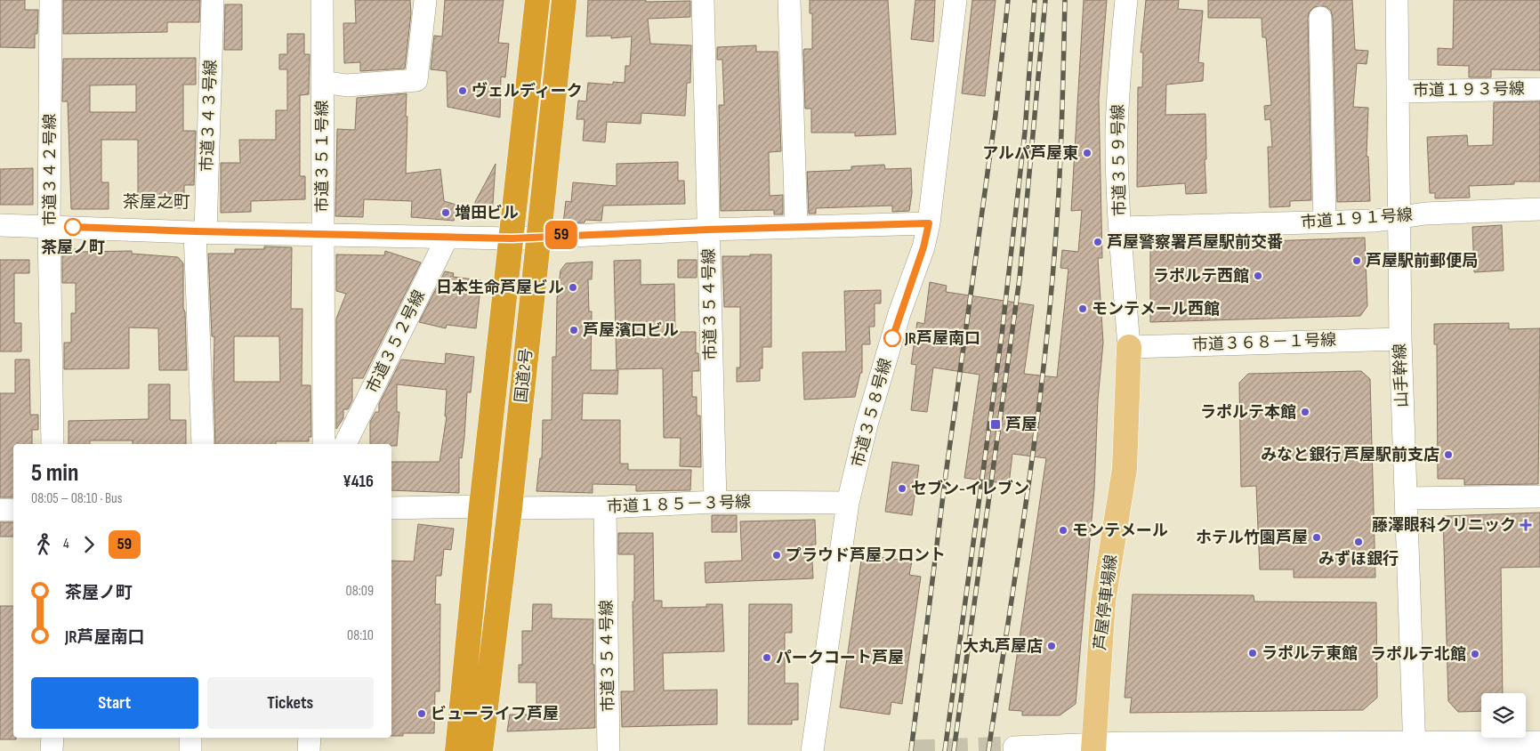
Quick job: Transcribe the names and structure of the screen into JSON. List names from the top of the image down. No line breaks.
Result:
{"streets":{"highway":["国道2号"],"main road":["芦屋停車場線"],"street":["市道１９３号線","市道３４３号線","市道３５１号線","市道３５９号線","市道３４２号線","市道１９１号線","市道３５４号線","市道３５２号線","市道３６８－１号線","山手幹線","市道３５８号線","市道１８５－３号線"]},"crossings":[["市道１９３号線","山手幹線"],["市道３５９号線","市道１９１号線"],["市道３５９号線","市道３６８－１号線"],["市道３５９号線","芦屋停車場線"],["市道１９１号線","山手幹線"],["市道３５４号線","市道１８５－３号線"],["市道３６８－１号線","山手幹線"],["市道３６８－１号線","芦屋停車場線"],["国道2号","市道１８５－３号線"],["市道３５８号線","市道１８５－３号線"]],"districts":["茶屋之町"],"places":{"other":["ヴェルディーク","アルパ芦屋東","増田ビル","茶屋ノ町","芦屋警察署芦屋駅前交番","芦屋駅前郵便局","ラポルテ西館","日本生命芦屋ビル","モンテメール西館","芦屋濱口ビル","JR芦屋南口","ラポルテ本館","みなと銀行 芦屋駅前支店","セブン-イレブン","モンテメール","ホテル竹園芦屋","みずほ銀行","プラウド芦屋フロント","大丸芦屋店","ラポルテ東館","ラポルテ北館","パークコート芦屋","ビューライフ芦屋"],"transit":["芦屋"],"health":["藤澤眼科クリニック"]},"lines":["bus line 59"],"page":{"on_map":"59","heading":["5 min","08:05 – 08:10 · Bus","¥416"],"legs":["4","59"],"list":[{"name":"茶屋ノ町","value":"08:09"},{"name":"JR芦屋南口","value":"08:10"}],"buttons":["Start","Tickets"]}}
